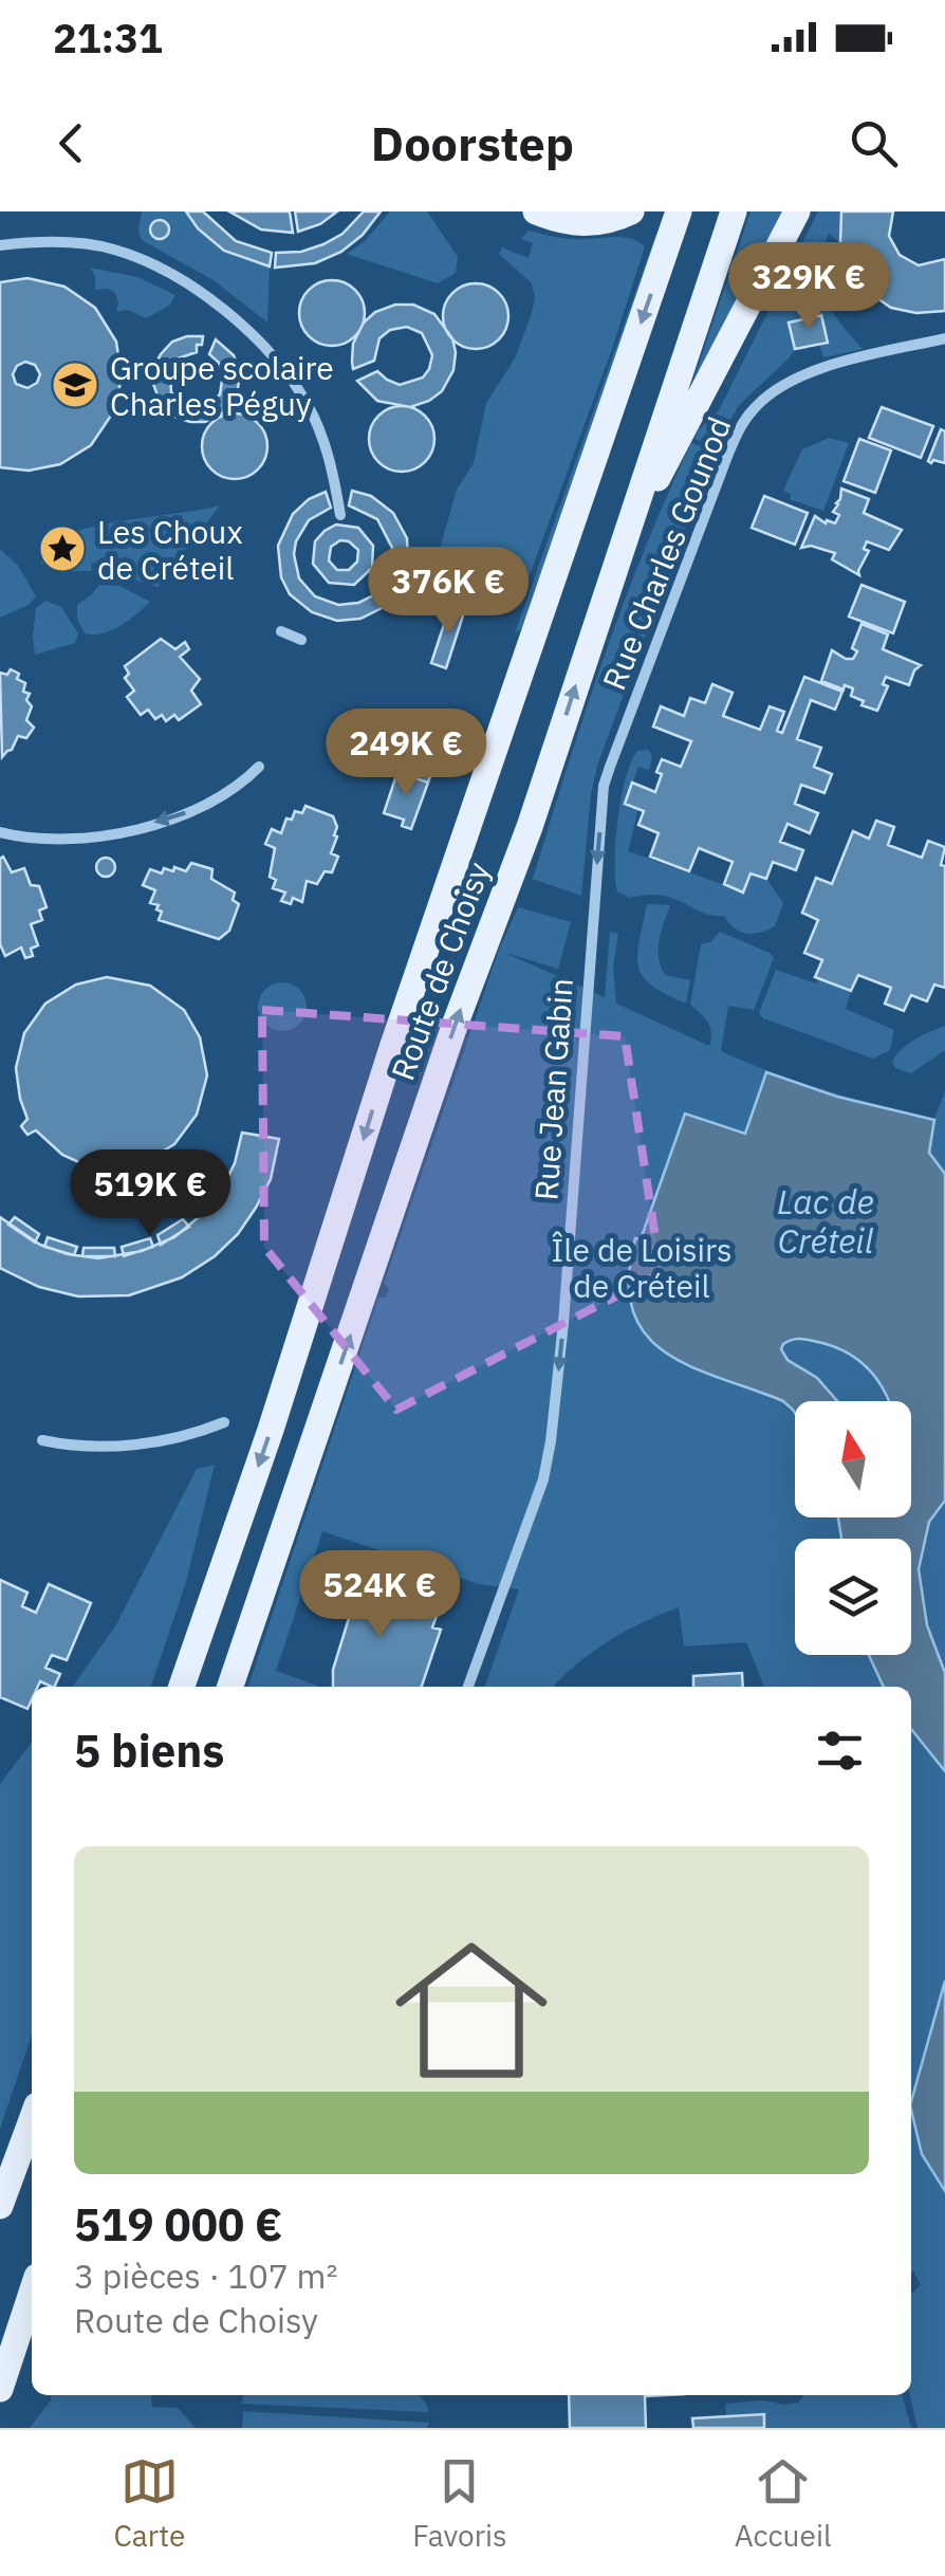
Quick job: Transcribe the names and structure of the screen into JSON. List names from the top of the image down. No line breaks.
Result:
{"streets":{"main road":["Route de Choisy"],"street":["Rue Charles Gounod","Rue Jean Gabin"]},"crossings":[["Rue Charles Gounod","Rue Jean Gabin"]],"one_way":["Rue Charles Gounod","Rue Jean Gabin"],"water":["Lac de Créteil"],"parks":["Île de Loisirs de Créteil"],"places":{"school or university":["Groupe scolaire Charles Péguy"],"place":["Les Choux de Créteil"]},"north":"top","page":{"status":"21:31","header":"Doorstep","price":["329K €","376K €","249K €","519K €","524K €"],"heading":"5 biens","list":[{"name":"519 000 €","note":"3 pièces · 107 m² · Route de Choisy"}],"tabs":["Carte","Favoris","Accueil"]}}
